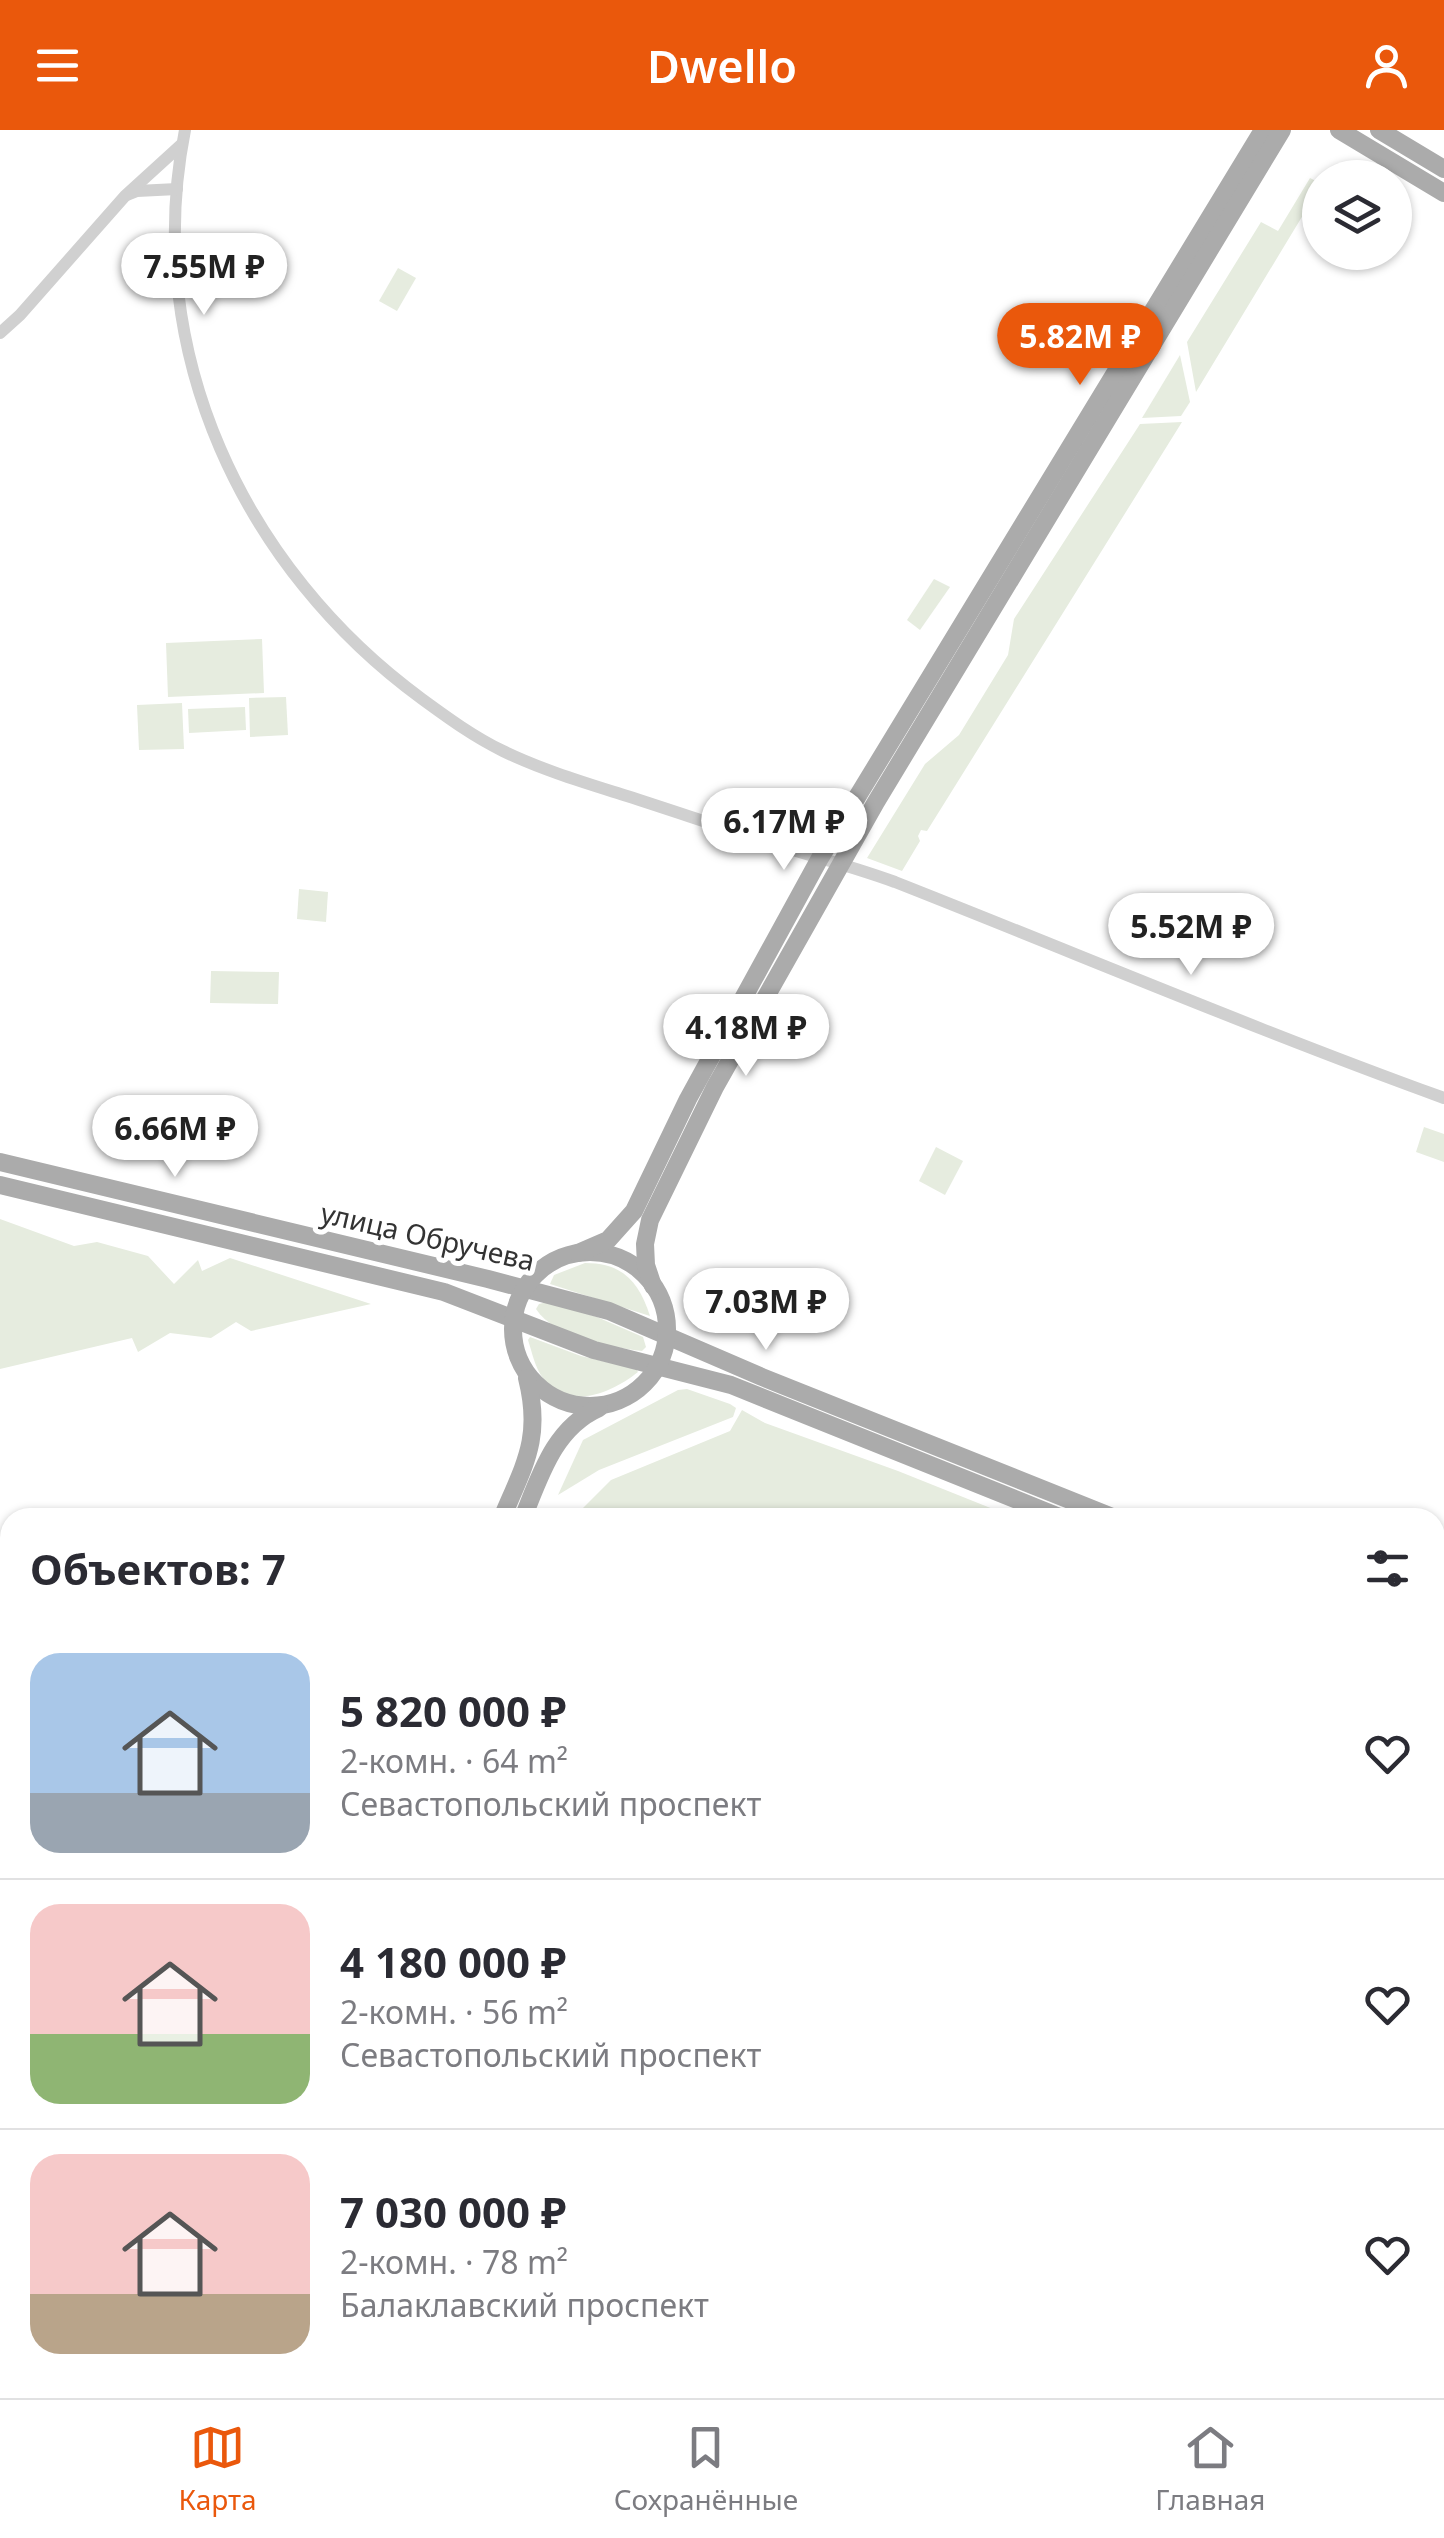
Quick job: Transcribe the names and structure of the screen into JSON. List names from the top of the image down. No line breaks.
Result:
{"streets":{"main road":["улица Обручева"]},"page":{"header":"Dwello","price":["7.55M ₽","5.82M ₽","6.17M ₽","5.52M ₽","4.18M ₽","6.66M ₽","7.03M ₽"],"heading":"Объектов: 7","list":[{"name":"5 820 000 ₽","note":"2-комн. · 64 m² · Севастопольский проспект"},{"name":"4 180 000 ₽","note":"2-комн. · 56 m² · Севастопольский проспект"},{"name":"7 030 000 ₽","note":"2-комн. · 78 m² · Балаклавский проспект"}],"tabs":["Карта","Сохранённые","Главная"]}}
